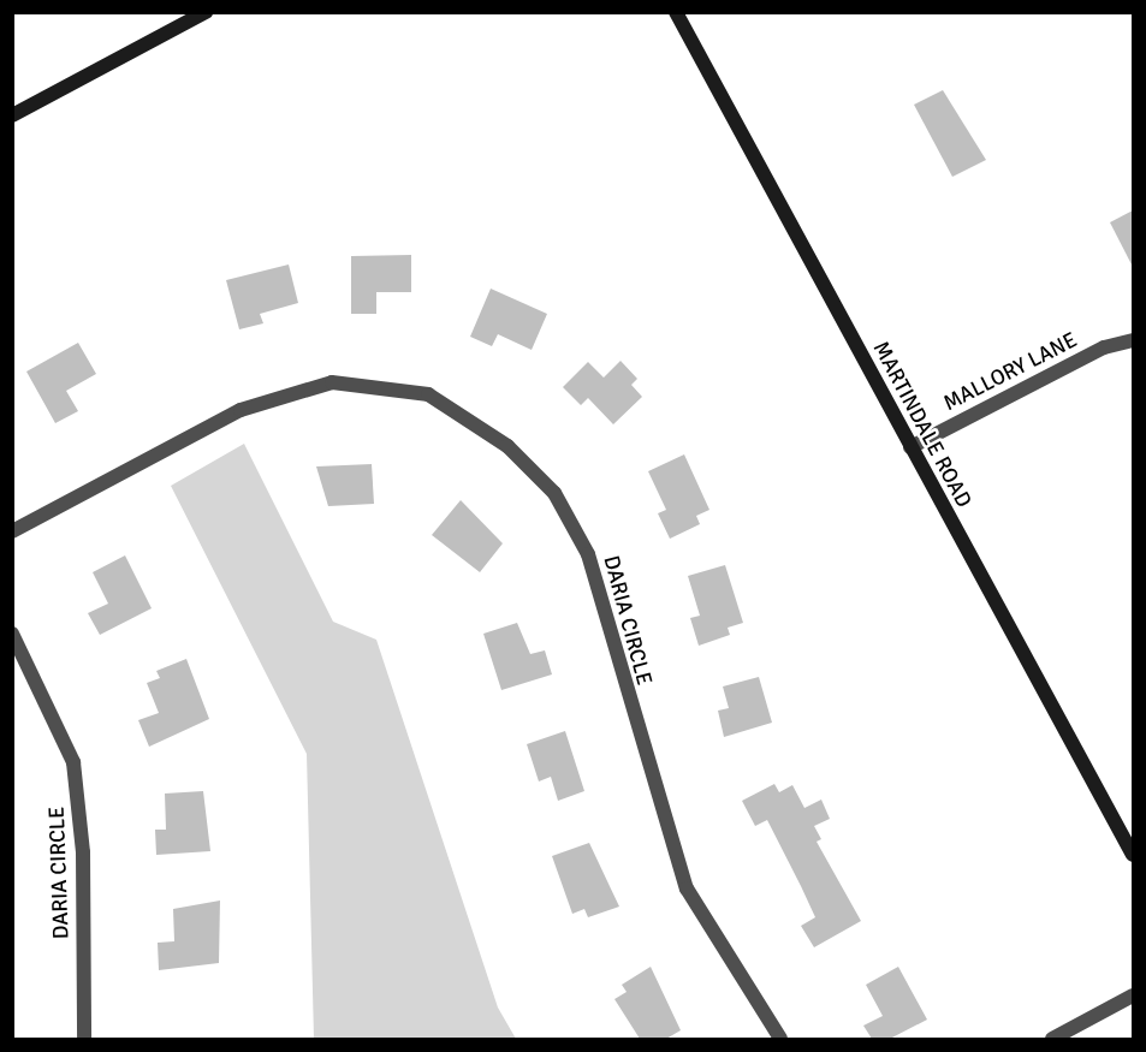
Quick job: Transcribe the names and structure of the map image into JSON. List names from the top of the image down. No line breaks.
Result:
{"streets":{"street":["MALLORY LANE","MARTINDALE ROAD","DARIA CIRCLE"]},"crossings":[["MALLORY LANE","MARTINDALE ROAD"]]}
